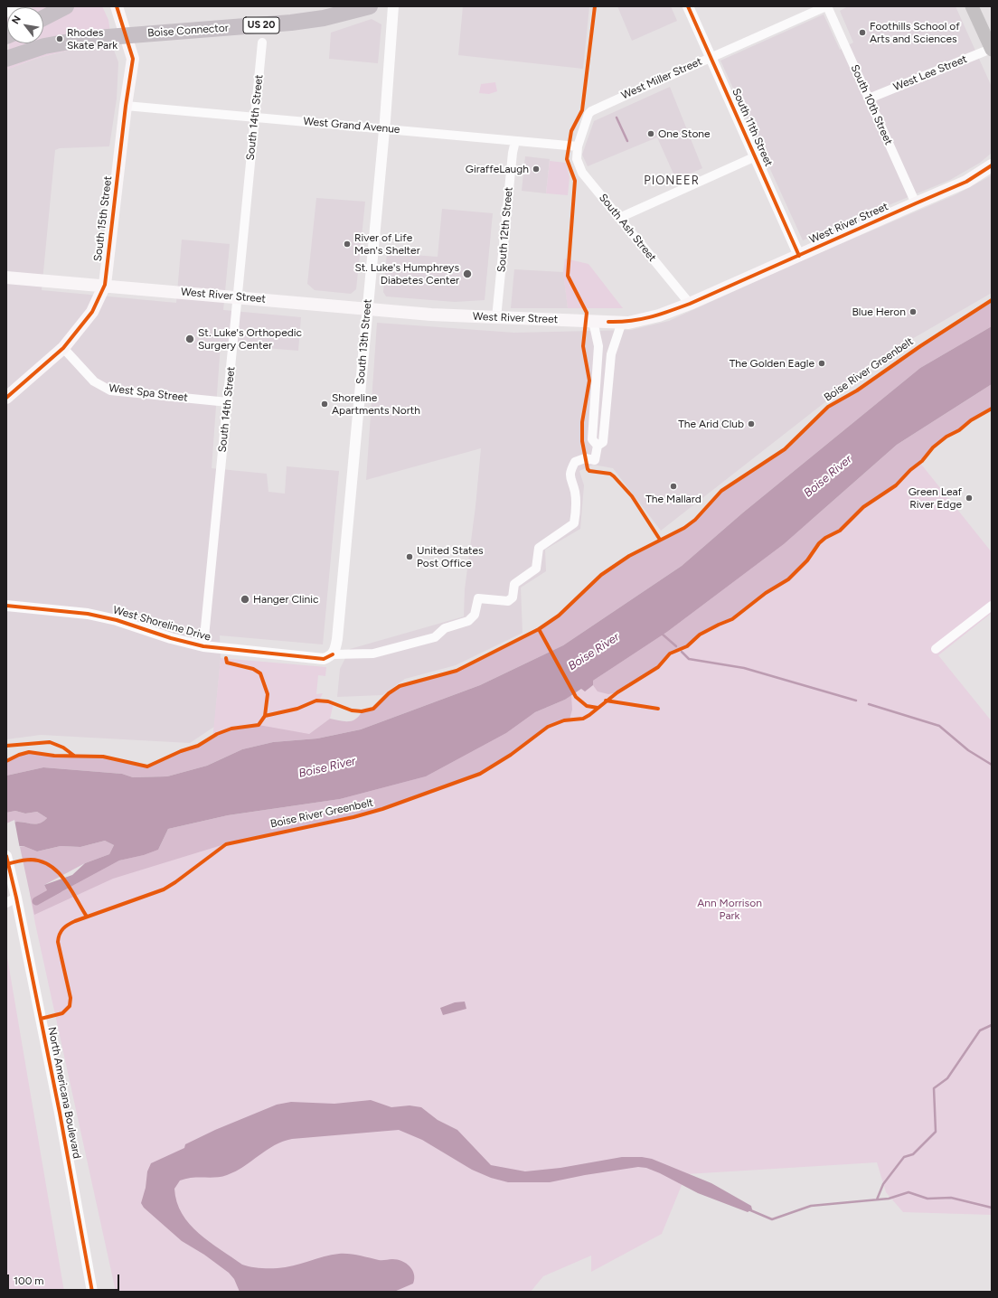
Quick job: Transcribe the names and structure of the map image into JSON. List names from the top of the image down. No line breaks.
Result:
{"streets":{"highway":["US 20","Boise Connector"],"main road":["South 15th Street","West River Street"],"street":["West Lee Street","West Miller Street","South 10th Street","South 14th Street","West Grand Avenue","South 11th Street","South Ash Street","South 12th Street","South 13th Street","West Spa Street","West Shoreline Drive","North Americana Boulevard"],"cycle path":["Boise River Greenbelt"]},"crossings":[["West Lee Street","South 10th Street"],["West Miller Street","South 10th Street"],["West Miller Street","West Grand Avenue"],["West Miller Street","South 11th Street"],["West Miller Street","South Ash Street"],["South 10th Street","West River Street"],["South 14th Street","West Grand Avenue"],["South 14th Street","West River Street"],["South 14th Street","West Spa Street"],["South 14th Street","West Shoreline Drive"],["West Grand Avenue","South 15th Street"],["West Grand Avenue","South Ash Street"],["West Grand Avenue","South 12th Street"],["West Grand Avenue","South 13th Street"],["South 11th Street","West River Street"],["South 15th Street","West River Street"],["South 15th Street","West Spa Street"],["West River Street","South Ash Street"],["West River Street","South 12th Street"],["West River Street","South 13th Street"],["South 13th Street","West Shoreline Drive"]],"districts":["PIONEER"],"water":["Boise River"],"parks":["Ann Morrison Park"],"places":["Foothills School of Arts and Sciences","Rhodes Skate Park","One Stone","GiraffeLaugh","River of Life Men's Shelter","St. Luke's Humphreys Diabetes Center","Blue Heron","St. Luke's Orthopedic Surgery Center","The Golden Eagle","Shoreline Apartments North","The Arid Club","The Mallard","Green Leaf River Edge","United States Post Office","Hanger Clinic"],"scale_bar":"100 m","north":"top left"}
